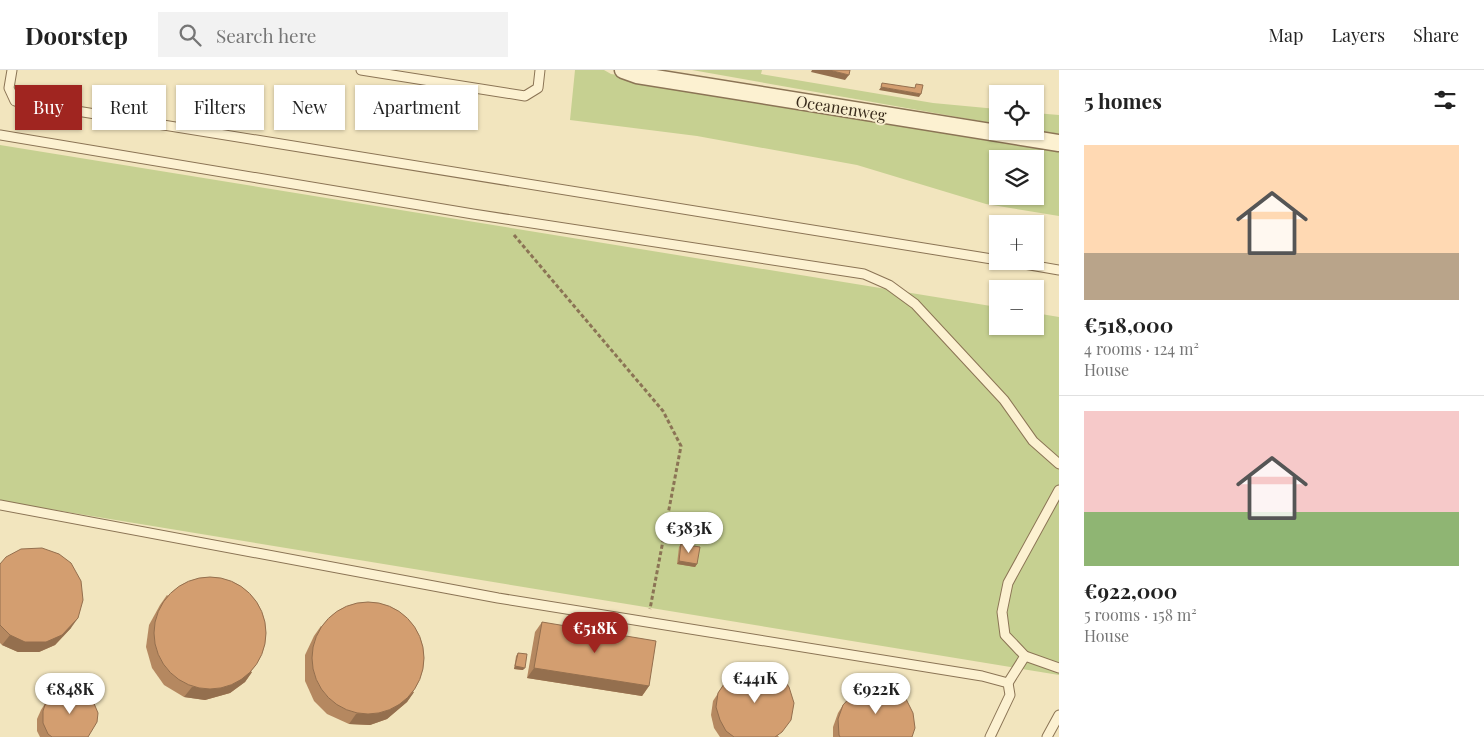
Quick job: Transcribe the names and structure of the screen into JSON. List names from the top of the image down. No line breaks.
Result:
{"streets":{"street":["Oceanenweg"]},"page":{"header":"Doorstep","search":"Search here","nav":["Map","Layers","Share"],"heading":"5 homes","map_buttons":["+","−"],"chip":["Buy","Rent","Filters","New","Apartment"],"list":[{"name":"€518,000","note":"4 rooms · 124 m² · House"},{"name":"€922,000","note":"5 rooms · 158 m² · House"}],"price":["€383K","€518K","€441K","€848K","€922K"]}}
